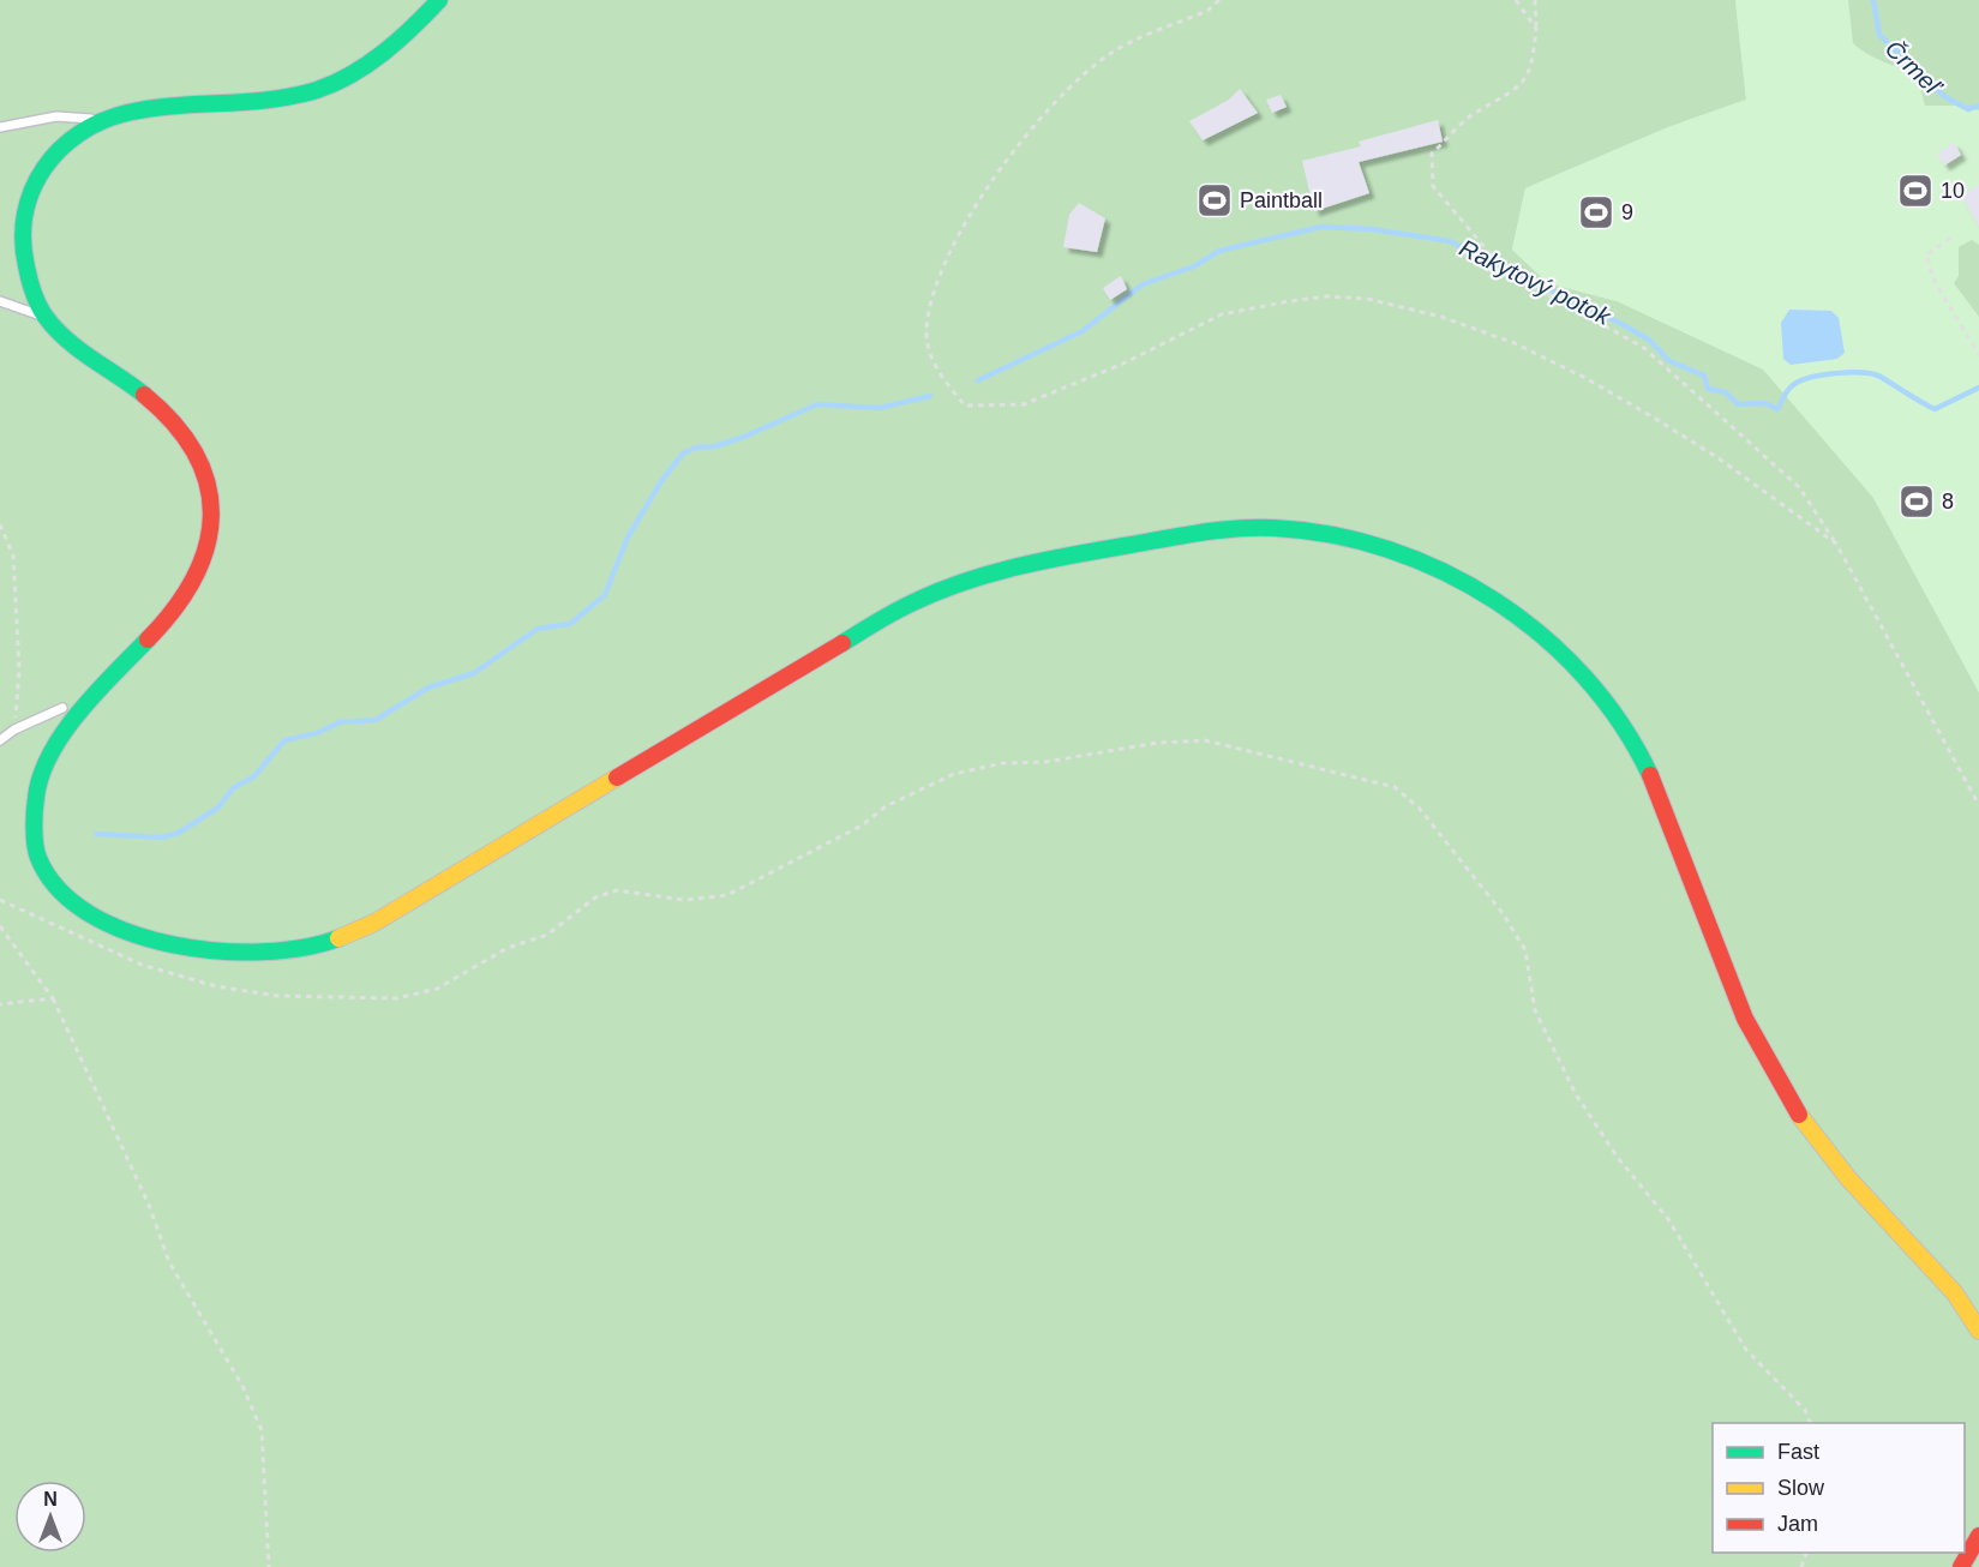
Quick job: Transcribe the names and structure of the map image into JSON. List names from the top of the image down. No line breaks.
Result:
{"water":["Črmeľ","Rakytový potok"],"places":{"sports":["10","Paintball","9","8"]},"legend":["Fast","Slow","Jam"],"north":"top"}
